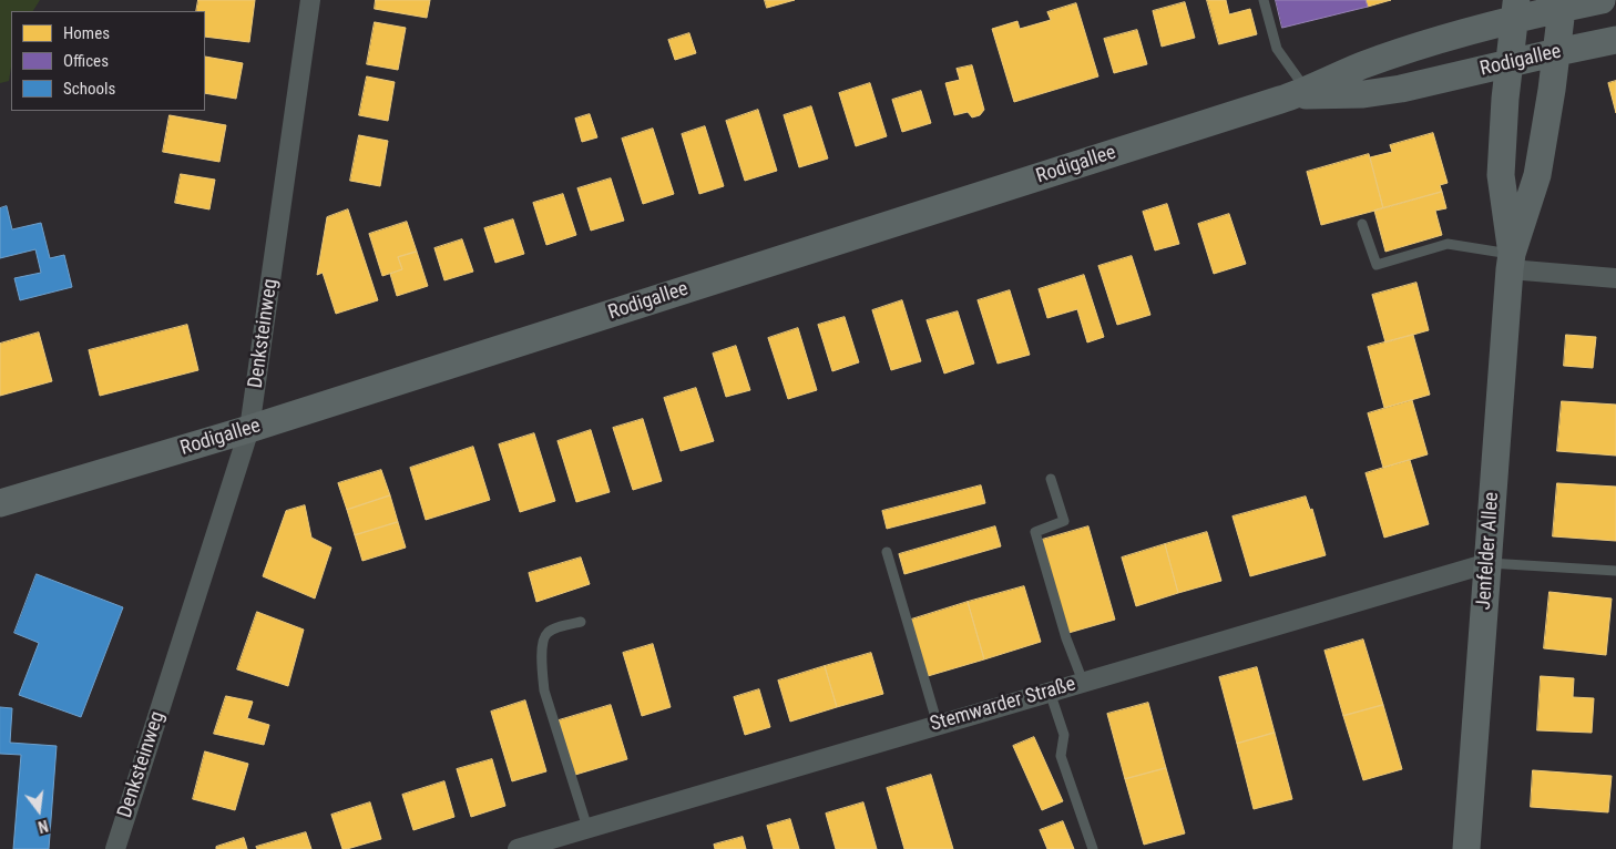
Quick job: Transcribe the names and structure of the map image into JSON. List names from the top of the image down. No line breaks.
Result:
{"streets":{"main road":["Rodigallee","Jenfelder Allee"],"street":["Denksteinweg","Stemwarder Straße"]},"crossings":[["Rodigallee","Denksteinweg"],["Rodigallee","Jenfelder Allee"],["Jenfelder Allee","Stemwarder Straße"]],"legend":["Homes","Offices","Schools"],"north":"bottom"}
